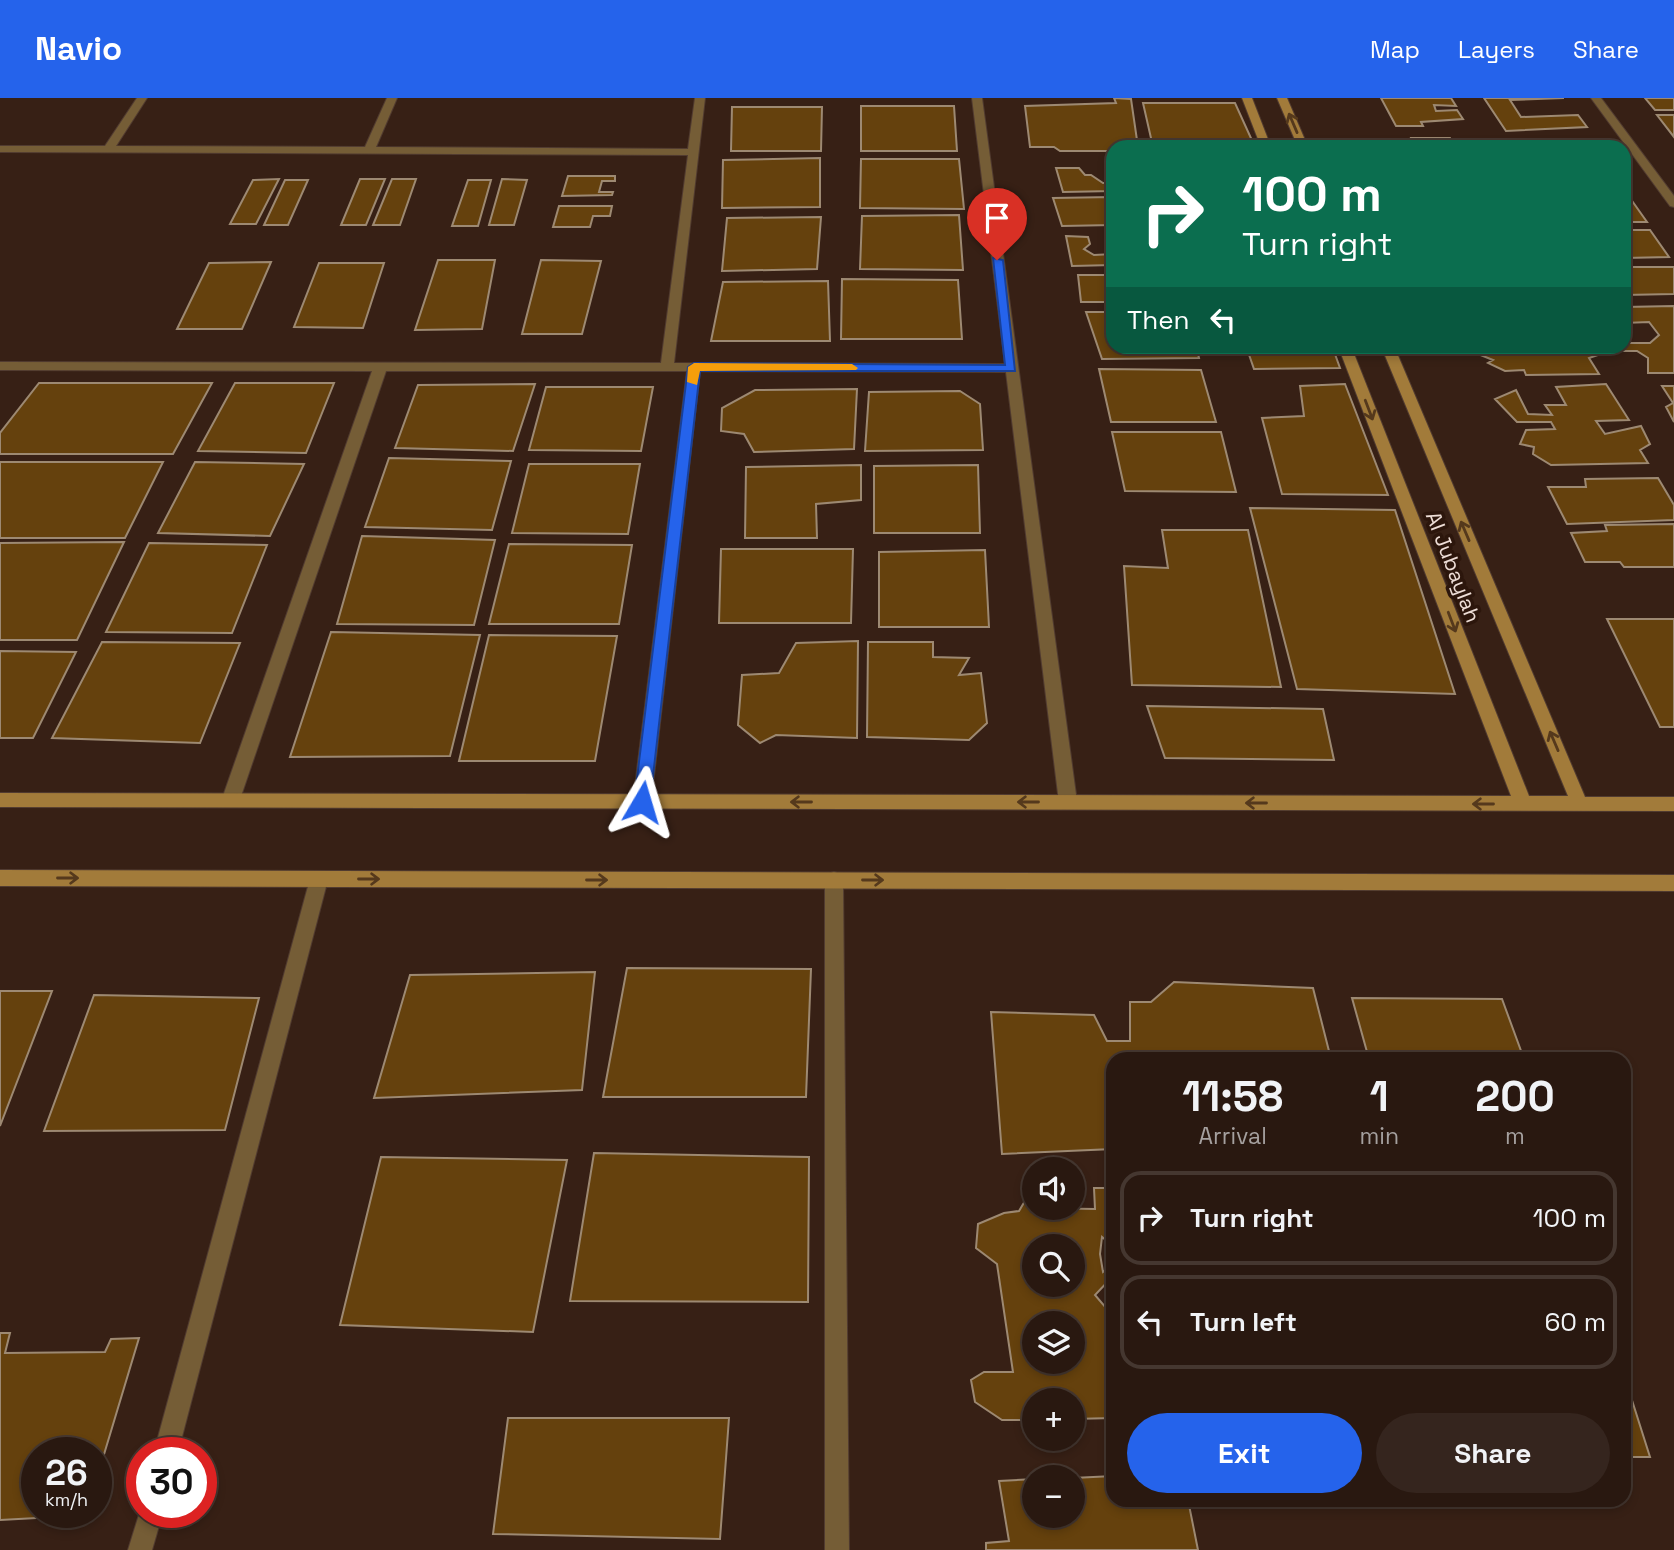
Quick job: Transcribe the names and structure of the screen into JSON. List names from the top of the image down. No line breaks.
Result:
{"streets":{"street":["Al Jubaylah"]},"page":{"header":"Navio","nav":["Map","Layers","Share"],"turn":["100 m","Turn right"],"then":"Then","eta":["11:58","Arrival","1","min","200","m"],"map_buttons":["+","−"],"list":[{"name":"Turn right","value":"100 m"},{"name":"Turn left","value":"60 m"}],"buttons":["Exit","Share"],"speed":"26 km/h","limit":"30"}}
